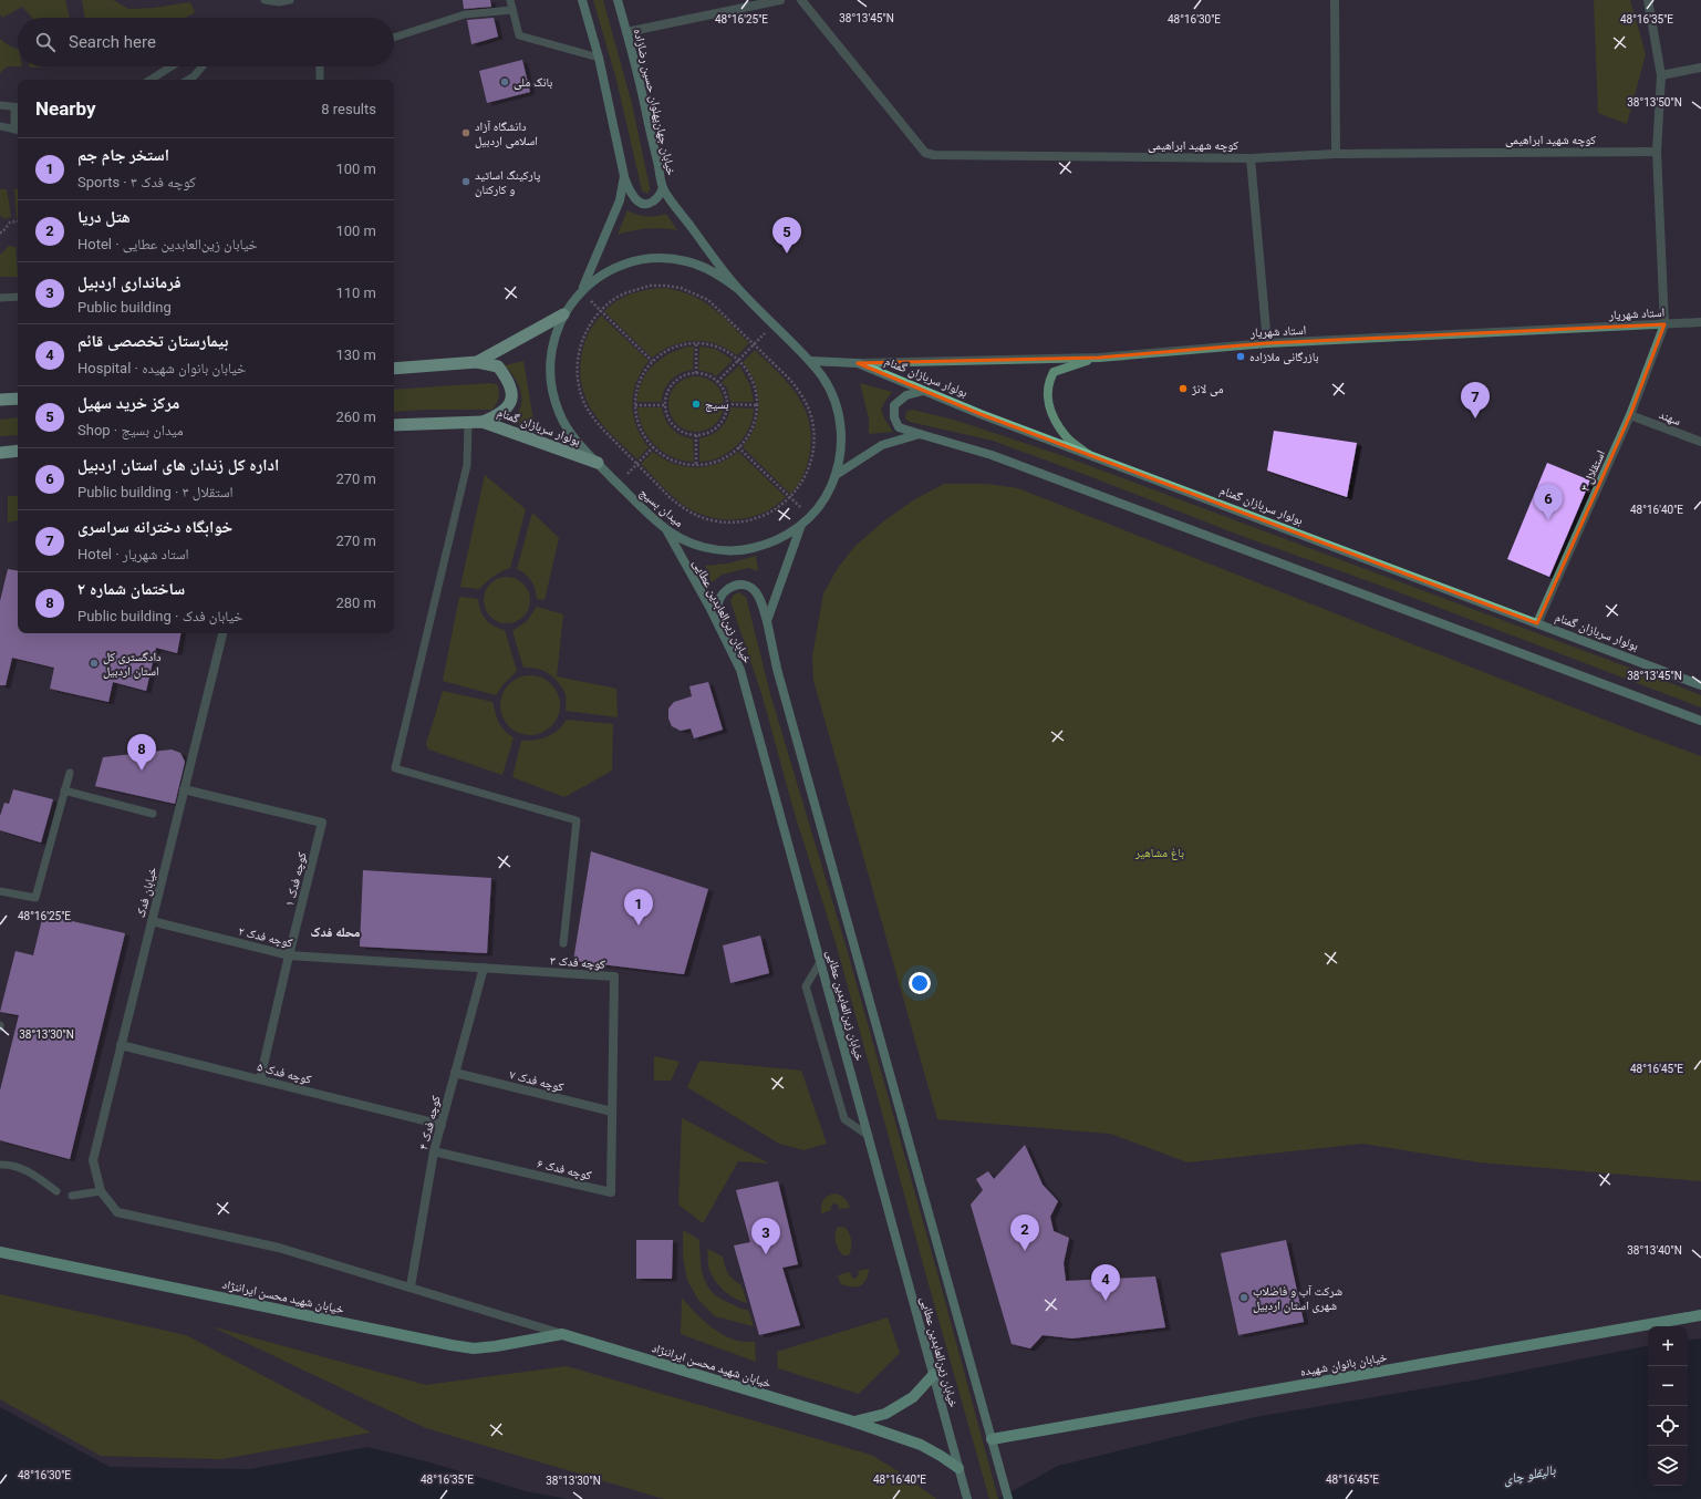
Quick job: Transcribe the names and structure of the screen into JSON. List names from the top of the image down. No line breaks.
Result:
{"streets":{"highway":["بولوار سربازان گمنام"],"main road":["خیابان جهان‌پهلوان حسین رضا‌زاده","میدان بسیج","خیابان زین‌العابدین عطایی","خیابان شهید محسن ایراننژاد","خیابان بانوان شهیده"],"street":["کوچه شهید ابراهیمی","استاد شهریار","سهند","استقلال ۳","کوچه فدک ۱","خیابان فدک","کوچه فدک ۲","کوچه فدک ۳","کوچه فدک ۵","کوچه فدک ۷","کوچه فدک ۴","کوچه فدک ۶"]},"crossings":[["خیابان جهان‌پهلوان حسین رضا‌زاده","میدان بسیج"],["استاد شهریار","بولوار سربازان گمنام"],["استاد شهریار","استقلال ۳"],["بولوار سربازان گمنام","استقلال ۳"],["بولوار سربازان گمنام","میدان بسیج"],["سهند","استقلال ۳"],["میدان بسیج","خیابان زین‌العابدین عطایی"],["خیابان زین‌العابدین عطایی","خیابان شهید محسن ایراننژاد"],["خیابان زین‌العابدین عطایی","خیابان بانوان شهیده"],["کوچه فدک ۱","خیابان فدک"],["کوچه فدک ۱","کوچه فدک ۲"],["کوچه فدک ۱","کوچه فدک ۵"],["خیابان فدک","کوچه فدک ۲"],["خیابان فدک","کوچه فدک ۵"],["خیابان فدک","خیابان شهید محسن ایراننژاد"],["کوچه فدک ۲","کوچه فدک ۳"],["کوچه فدک ۲","کوچه فدک ۴"],["کوچه فدک ۳","کوچه فدک ۷"],["کوچه فدک ۳","کوچه فدک ۴"],["کوچه فدک ۳","کوچه فدک ۶"],["کوچه فدک ۵","کوچه فدک ۴"],["کوچه فدک ۷","کوچه فدک ۴"],["کوچه فدک ۷","کوچه فدک ۶"],["کوچه فدک ۴","کوچه فدک ۶"],["کوچه فدک ۴","خیابان شهید محسن ایراننژاد"]],"districts":["محله فدک"],"water":["بالیقلو چای"],"parks":["باغ مشاهیر"],"places":["بانک ملی","دانشگاه آزاد اسلامی اردبیل","پارکینگ اساتید و کارکنان","بازرگانی ملازاده","می لانژ","بسیج","دادگستری کل استان اردبیل","شرکت آب و فاضلاب شهری استان اردبیل"],"page":{"search":"Search here","heading":["Nearby","8 results"],"list":[{"mark":"1","name":"استخر جام جم","note":"Sports · کوچه فدک ۳","value":"100 m"},{"mark":"2","name":"هتل دریا","note":"Hotel · خیابان زین‌العابدین عطایی","value":"100 m"},{"mark":"3","name":"فرمانداری اردبیل","note":"Public building","value":"110 m"},{"mark":"4","name":"بیمارستان تخصصی قائم","note":"Hospital · خیابان بانوان شهیده","value":"130 m"},{"mark":"5","name":"مرکز خرید سهیل","note":"Shop · میدان بسیج","value":"260 m"},{"mark":"6","name":"اداره کل زندان های استان اردبیل","note":"Public building · استقلال ۳","value":"270 m"},{"mark":"7","name":"خوابگاه دخترانه سراسری","note":"Hotel · استاد شهریار","value":"270 m"},{"mark":"8","name":"ساختمان شماره ۲","note":"Public building · خیابان فدک","value":"280 m"}],"pins":["5","7","6","8","1","2","3","4"],"map_buttons":["+","−"]},"coordinates":["38°13'45\"N","48°16'30\"E","48°16'25\"E","48°16'35\"E","38°13'50\"N","48°16'40\"E","38°13'30\"N","48°16'45\"E","38°13'40\"N"]}
